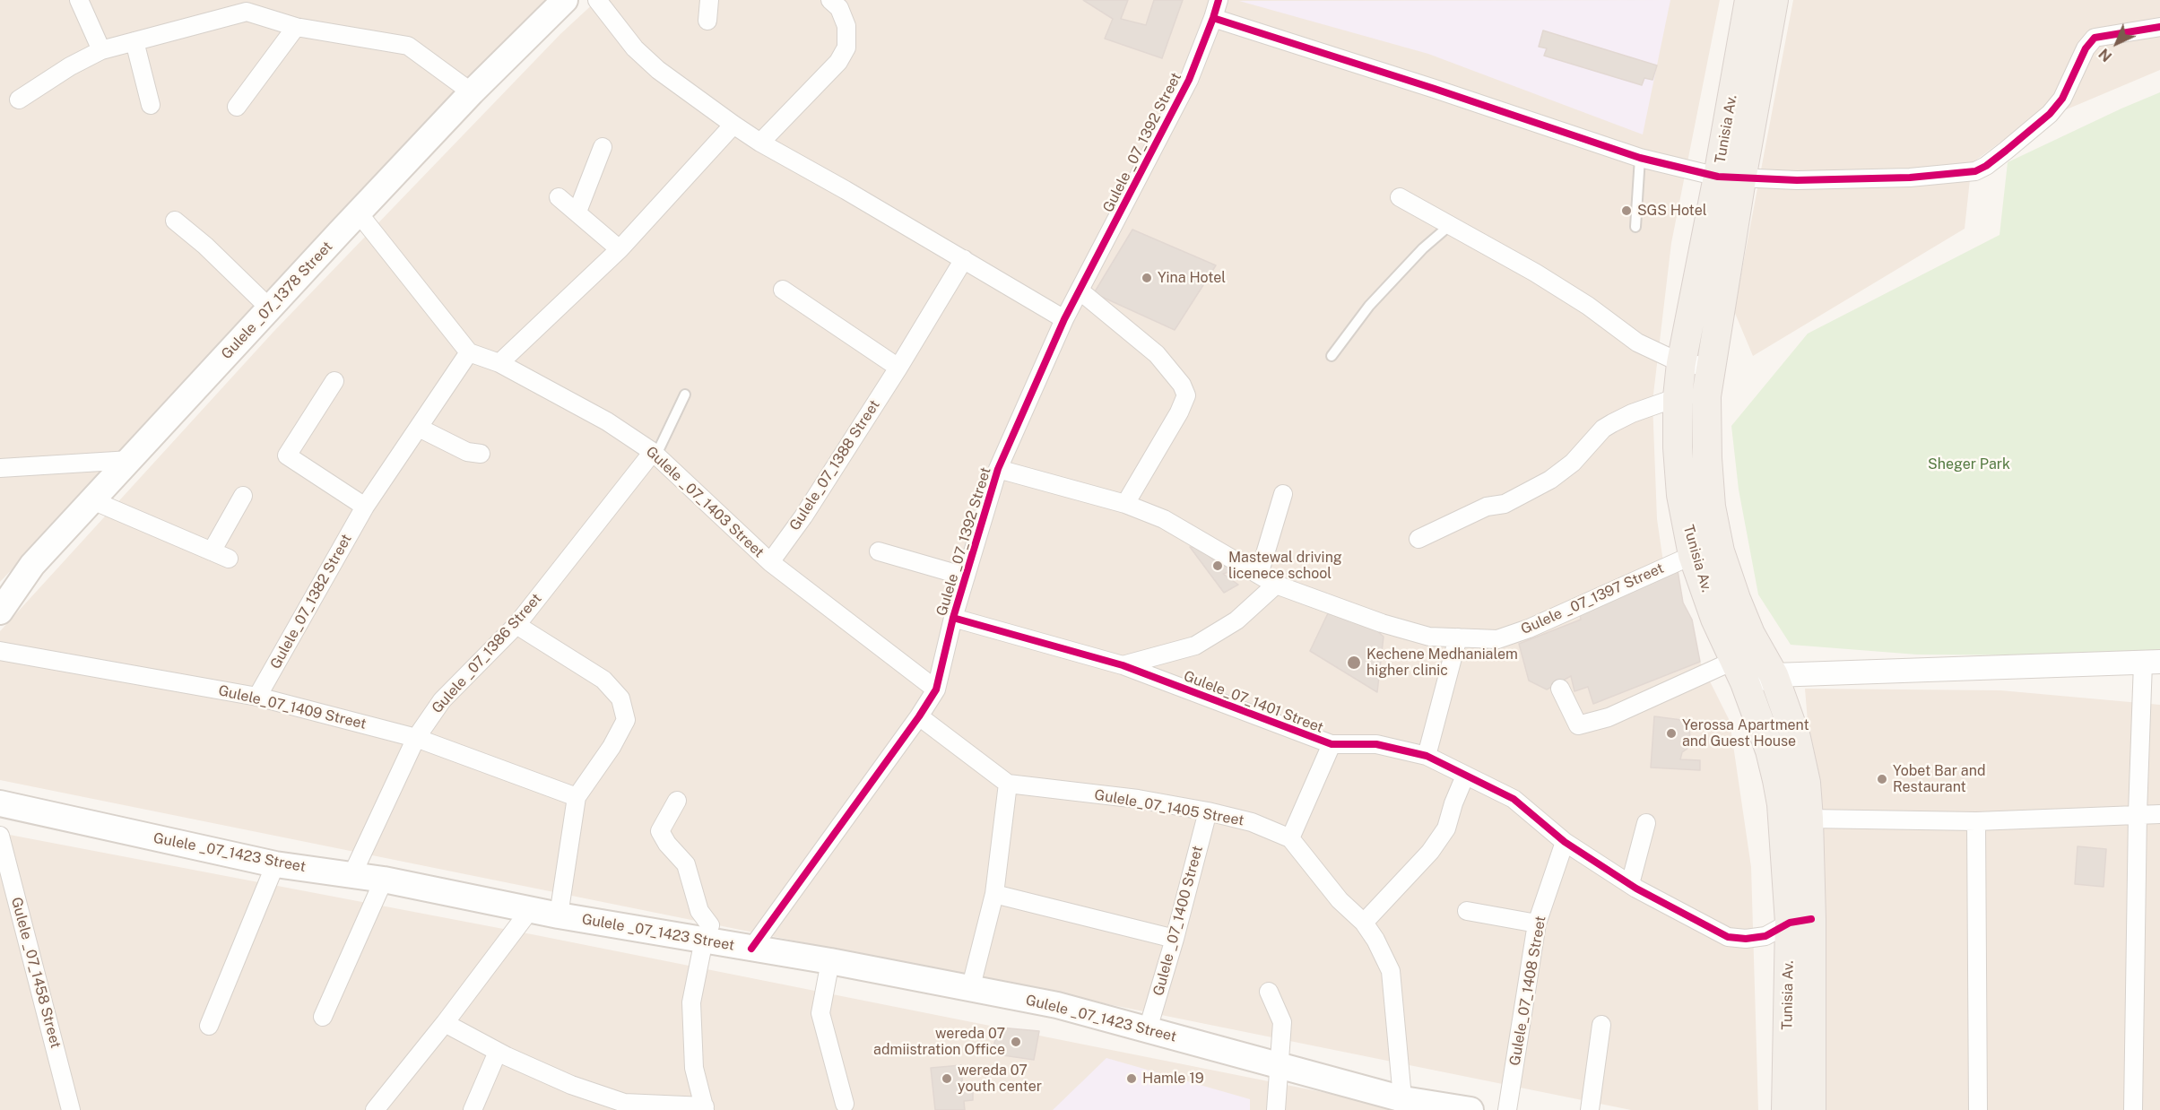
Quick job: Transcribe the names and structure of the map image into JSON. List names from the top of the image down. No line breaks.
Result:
{"streets":{"main road":["Tunisia Av.","Gulele _07_1378 Street","Gulele _07_1423 Street"],"street":["Gulele _07_1392 Street","Gulele_07_1388 Street","Gulele _07_1403 Street","Gulele _07_1397 Street","Gulele_07_1382 Street","Gulele _07_1386 Street","Gulele_07_1401 Street","Gulele_07_1409 Street","Gulele_07_1405 Street","Gulele _07_1400 Street","Gulele _07_1458 Street","Gulele_07_1408 Street"]},"crossings":[["Tunisia Av.","Gulele _07_1397 Street"],["Tunisia Av.","Gulele_07_1401 Street"],["Gulele _07_1392 Street","Gulele _07_1403 Street"],["Gulele _07_1392 Street","Gulele _07_1397 Street"],["Gulele _07_1392 Street","Gulele_07_1401 Street"],["Gulele _07_1392 Street","Gulele _07_1423 Street"],["Gulele_07_1388 Street","Gulele _07_1403 Street"],["Gulele _07_1403 Street","Gulele_07_1382 Street"],["Gulele _07_1403 Street","Gulele _07_1386 Street"],["Gulele_07_1382 Street","Gulele_07_1409 Street"],["Gulele _07_1386 Street","Gulele_07_1409 Street"],["Gulele _07_1386 Street","Gulele _07_1423 Street"],["Gulele_07_1401 Street","Gulele_07_1405 Street"],["Gulele_07_1401 Street","Gulele_07_1408 Street"],["Gulele_07_1405 Street","Gulele _07_1423 Street"],["Gulele_07_1405 Street","Gulele _07_1400 Street"],["Gulele _07_1423 Street","Gulele _07_1400 Street"]],"parks":["Sheger Park"],"places":["SGS Hotel","Yina Hotel","Mastewal driving licenece school","Kechene Medhanialem higher clinic","Yerossa Apartment and Guest House","Yobet Bar and Restaurant","wereda 07 admiistration Office","wereda 07 youth center","Hamle 19"],"north":"bottom left"}
